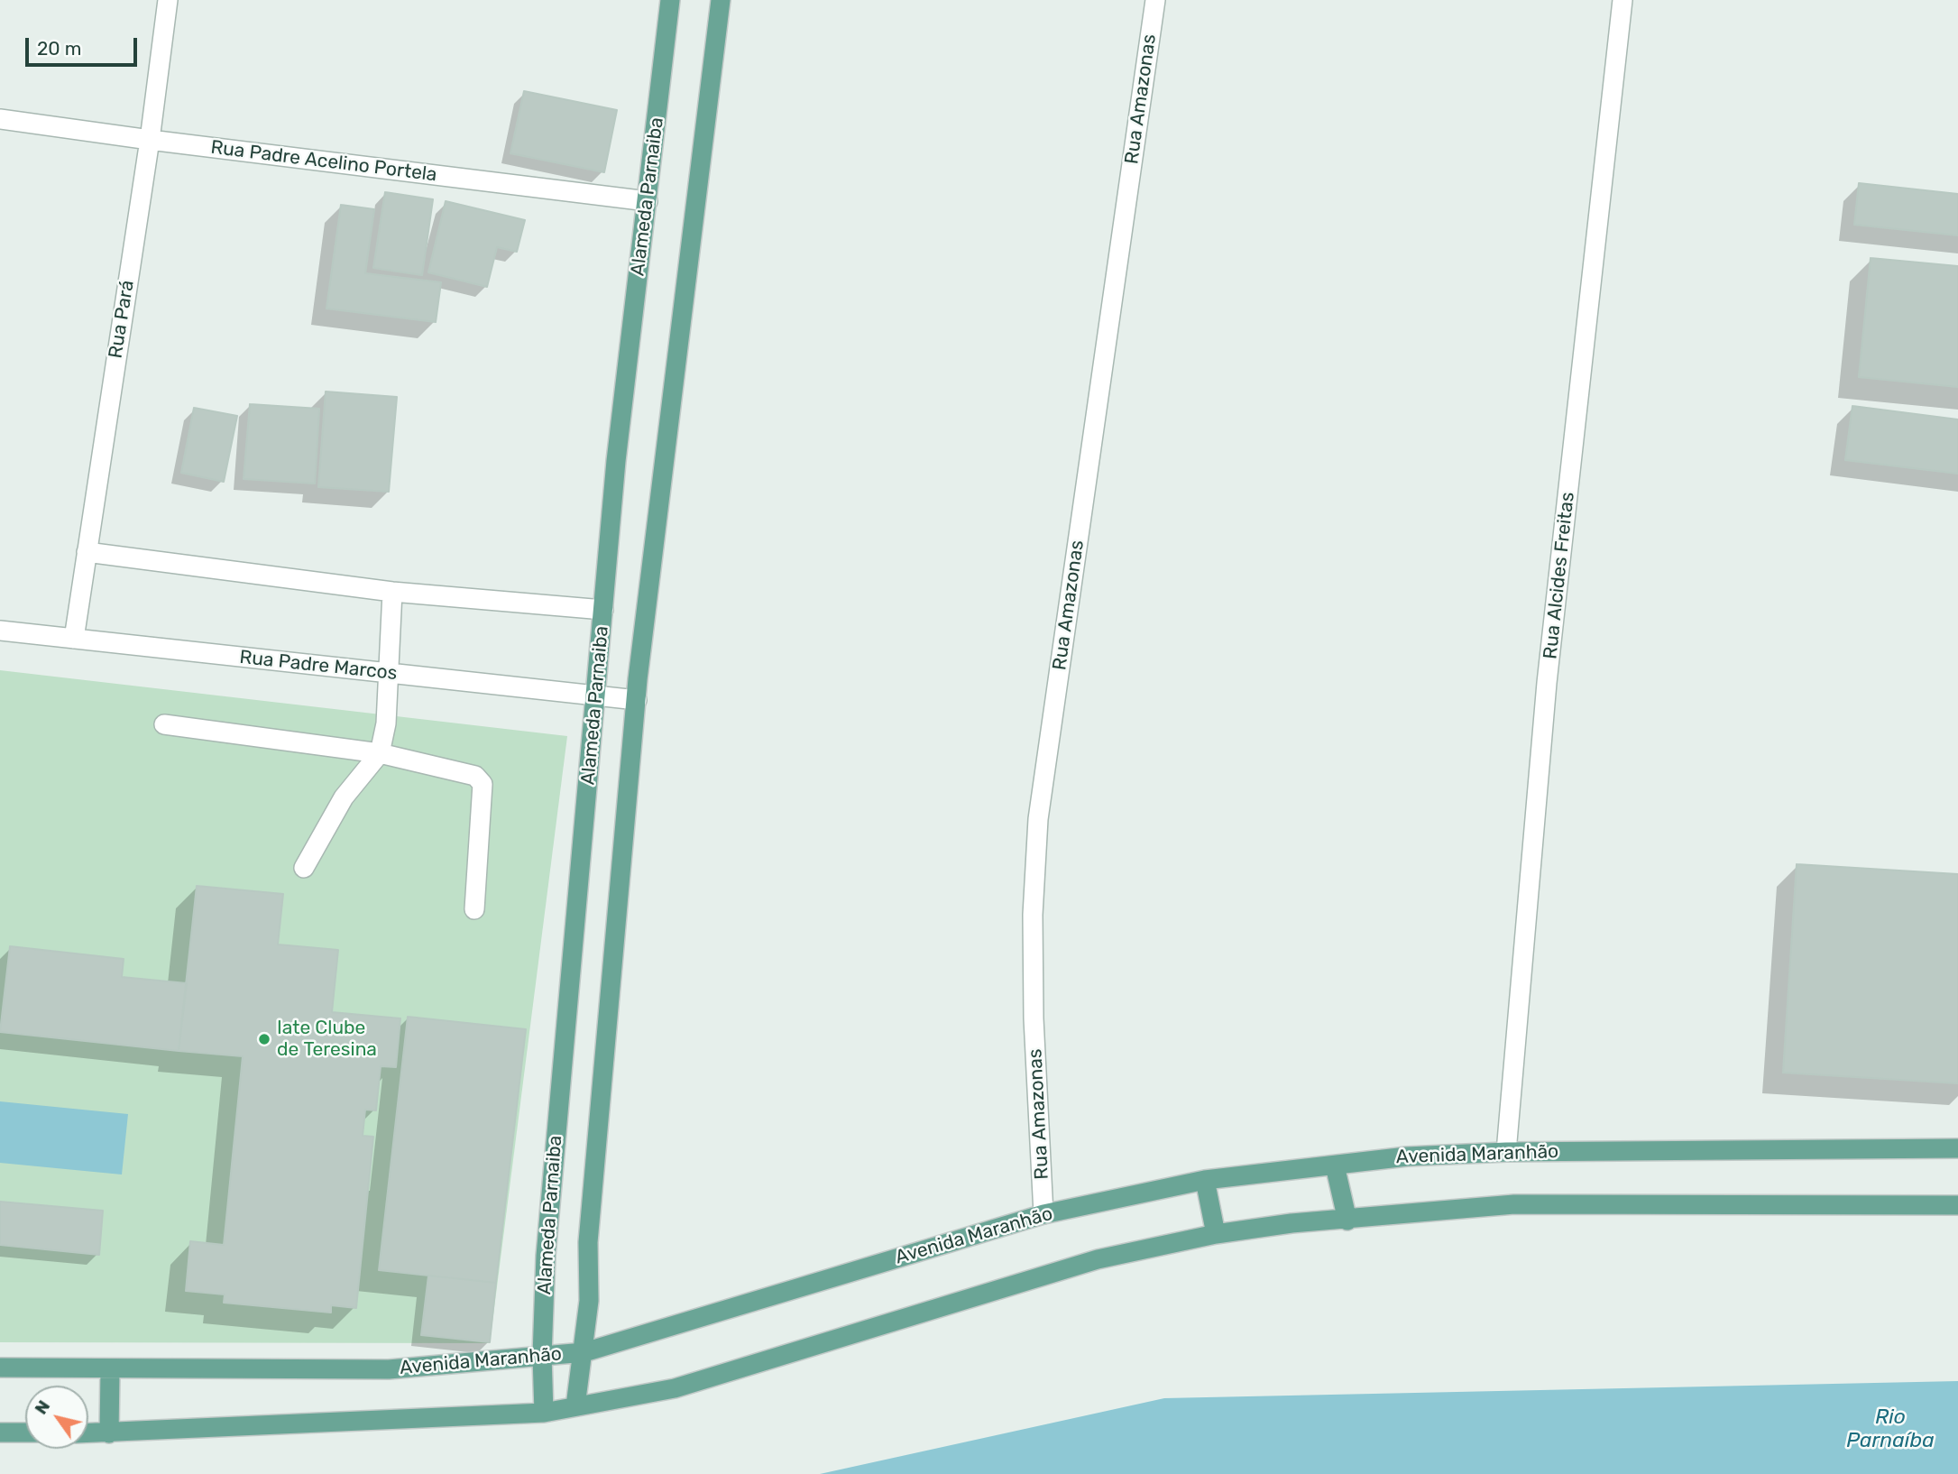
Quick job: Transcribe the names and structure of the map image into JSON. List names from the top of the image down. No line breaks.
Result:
{"streets":{"main road":["Alameda Parnaiba","Avenida Maranhão"],"street":["Rua Amazonas","Rua Padre Acelino Portela","Rua Pará","Rua Alcides Freitas","Rua Padre Marcos"]},"crossings":[["Rua Amazonas","Avenida Maranhão"],["Rua Padre Acelino Portela","Alameda Parnaiba"],["Rua Padre Acelino Portela","Rua Pará"],["Alameda Parnaiba","Rua Padre Marcos"],["Alameda Parnaiba","Avenida Maranhão"],["Rua Pará","Rua Padre Marcos"],["Rua Alcides Freitas","Avenida Maranhão"]],"water":["Rio Parnaíba"],"places":["Iate Clube de Teresina"],"scale_bar":"20 m","north":"top left"}
